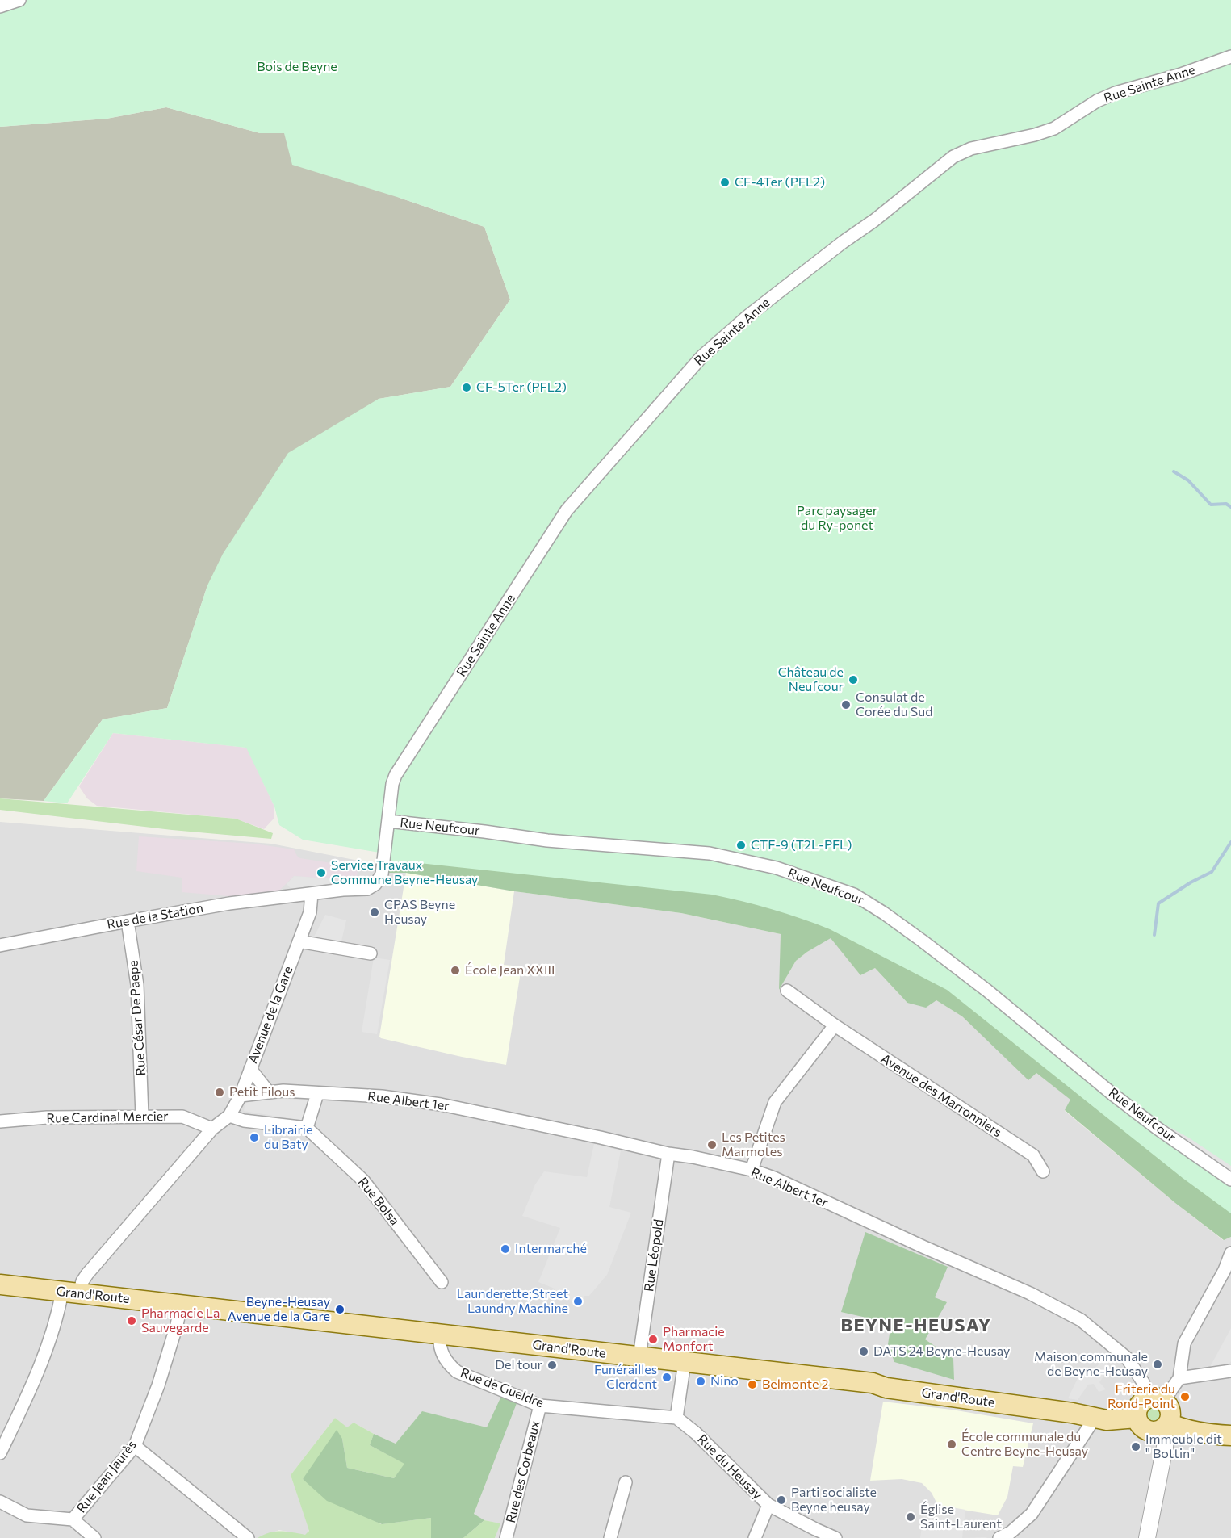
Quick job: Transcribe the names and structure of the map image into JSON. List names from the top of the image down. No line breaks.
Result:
{"streets":{"main road":["Grand'Route"],"street":["Rue Sainte Anne","Rue Neufcour","Rue de la Station","Avenue de la Gare","Rue César De Paepe","Avenue des Marronniers","Rue Albert 1er","Rue Cardinal Mercier","Rue Bolsa","Rue Léopold","Rue de Gueldre","Rue du Heusay","Rue des Corbeaux","Rue Jean Jaurès"]},"crossings":[["Rue Sainte Anne","Rue Neufcour"],["Rue Sainte Anne","Rue de la Station"],["Rue Sainte Anne","Avenue de la Gare"],["Rue de la Station","Avenue de la Gare"],["Rue de la Station","Rue César De Paepe"],["Avenue de la Gare","Rue Albert 1er"],["Avenue de la Gare","Rue Cardinal Mercier"],["Avenue de la Gare","Grand'Route"],["Rue César De Paepe","Rue Cardinal Mercier"],["Rue Albert 1er","Rue Léopold"],["Rue Léopold","Grand'Route"],["Grand'Route","Rue de Gueldre"],["Grand'Route","Rue Jean Jaurès"],["Rue de Gueldre","Rue du Heusay"],["Rue de Gueldre","Rue des Corbeaux"]],"districts":["BEYNE-HEUSAY"],"parks":["Bois de Beyne","Parc paysager du Ry-ponet"],"places":["CF-4Ter (PFL2)","CF-5Ter (PFL2)","Château de Neufcour","Consulat de Corée du Sud","CTF-9 (T2L-PFL)","Service Travaux Commune Beyne-Heusay","CPAS Beyne Heusay","École Jean XXIII","Petit Filous","Librairie du Baty","Les Petites Marmotes","Intermarché","Launderette;Street Laundry Machine","Beyne-Heusay Avenue de la Gare","Pharmacie La Sauvegarde","Pharmacie Monfort","DATS 24 Beyne-Heusay","Maison communale de Beyne-Heusay","Del tour","Funérailles Clerdent","Nino","Belmonte 2","Friterie du Rond-Point","École communale du Centre Beyne-Heusay","Immeuble dit \" Bottin\"","Parti socialiste Beyne heusay","Église Saint-Laurent"]}
